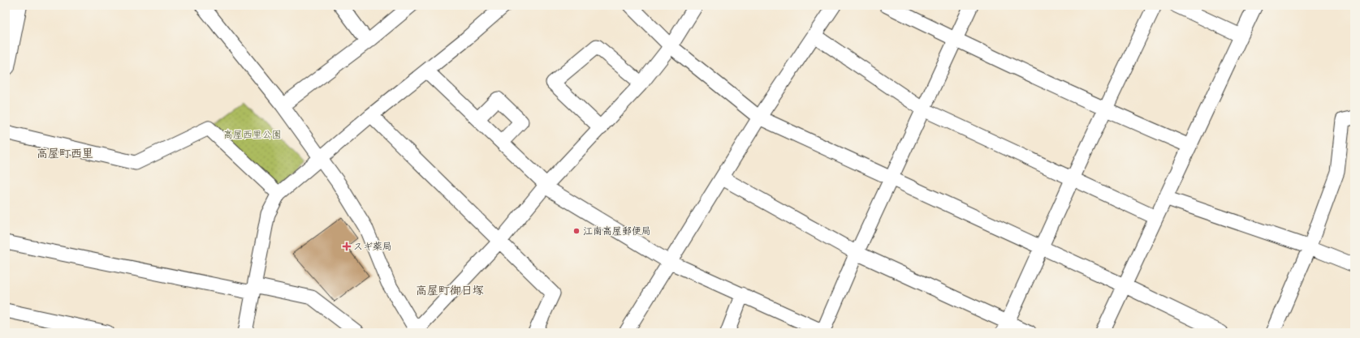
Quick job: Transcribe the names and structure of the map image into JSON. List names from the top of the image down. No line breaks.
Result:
{"districts":["高屋町西里","高屋町御日塚"],"parks":["高屋西里公園"],"places":{"other":["江南高屋郵便局"],"health":["スギ薬局"]}}
